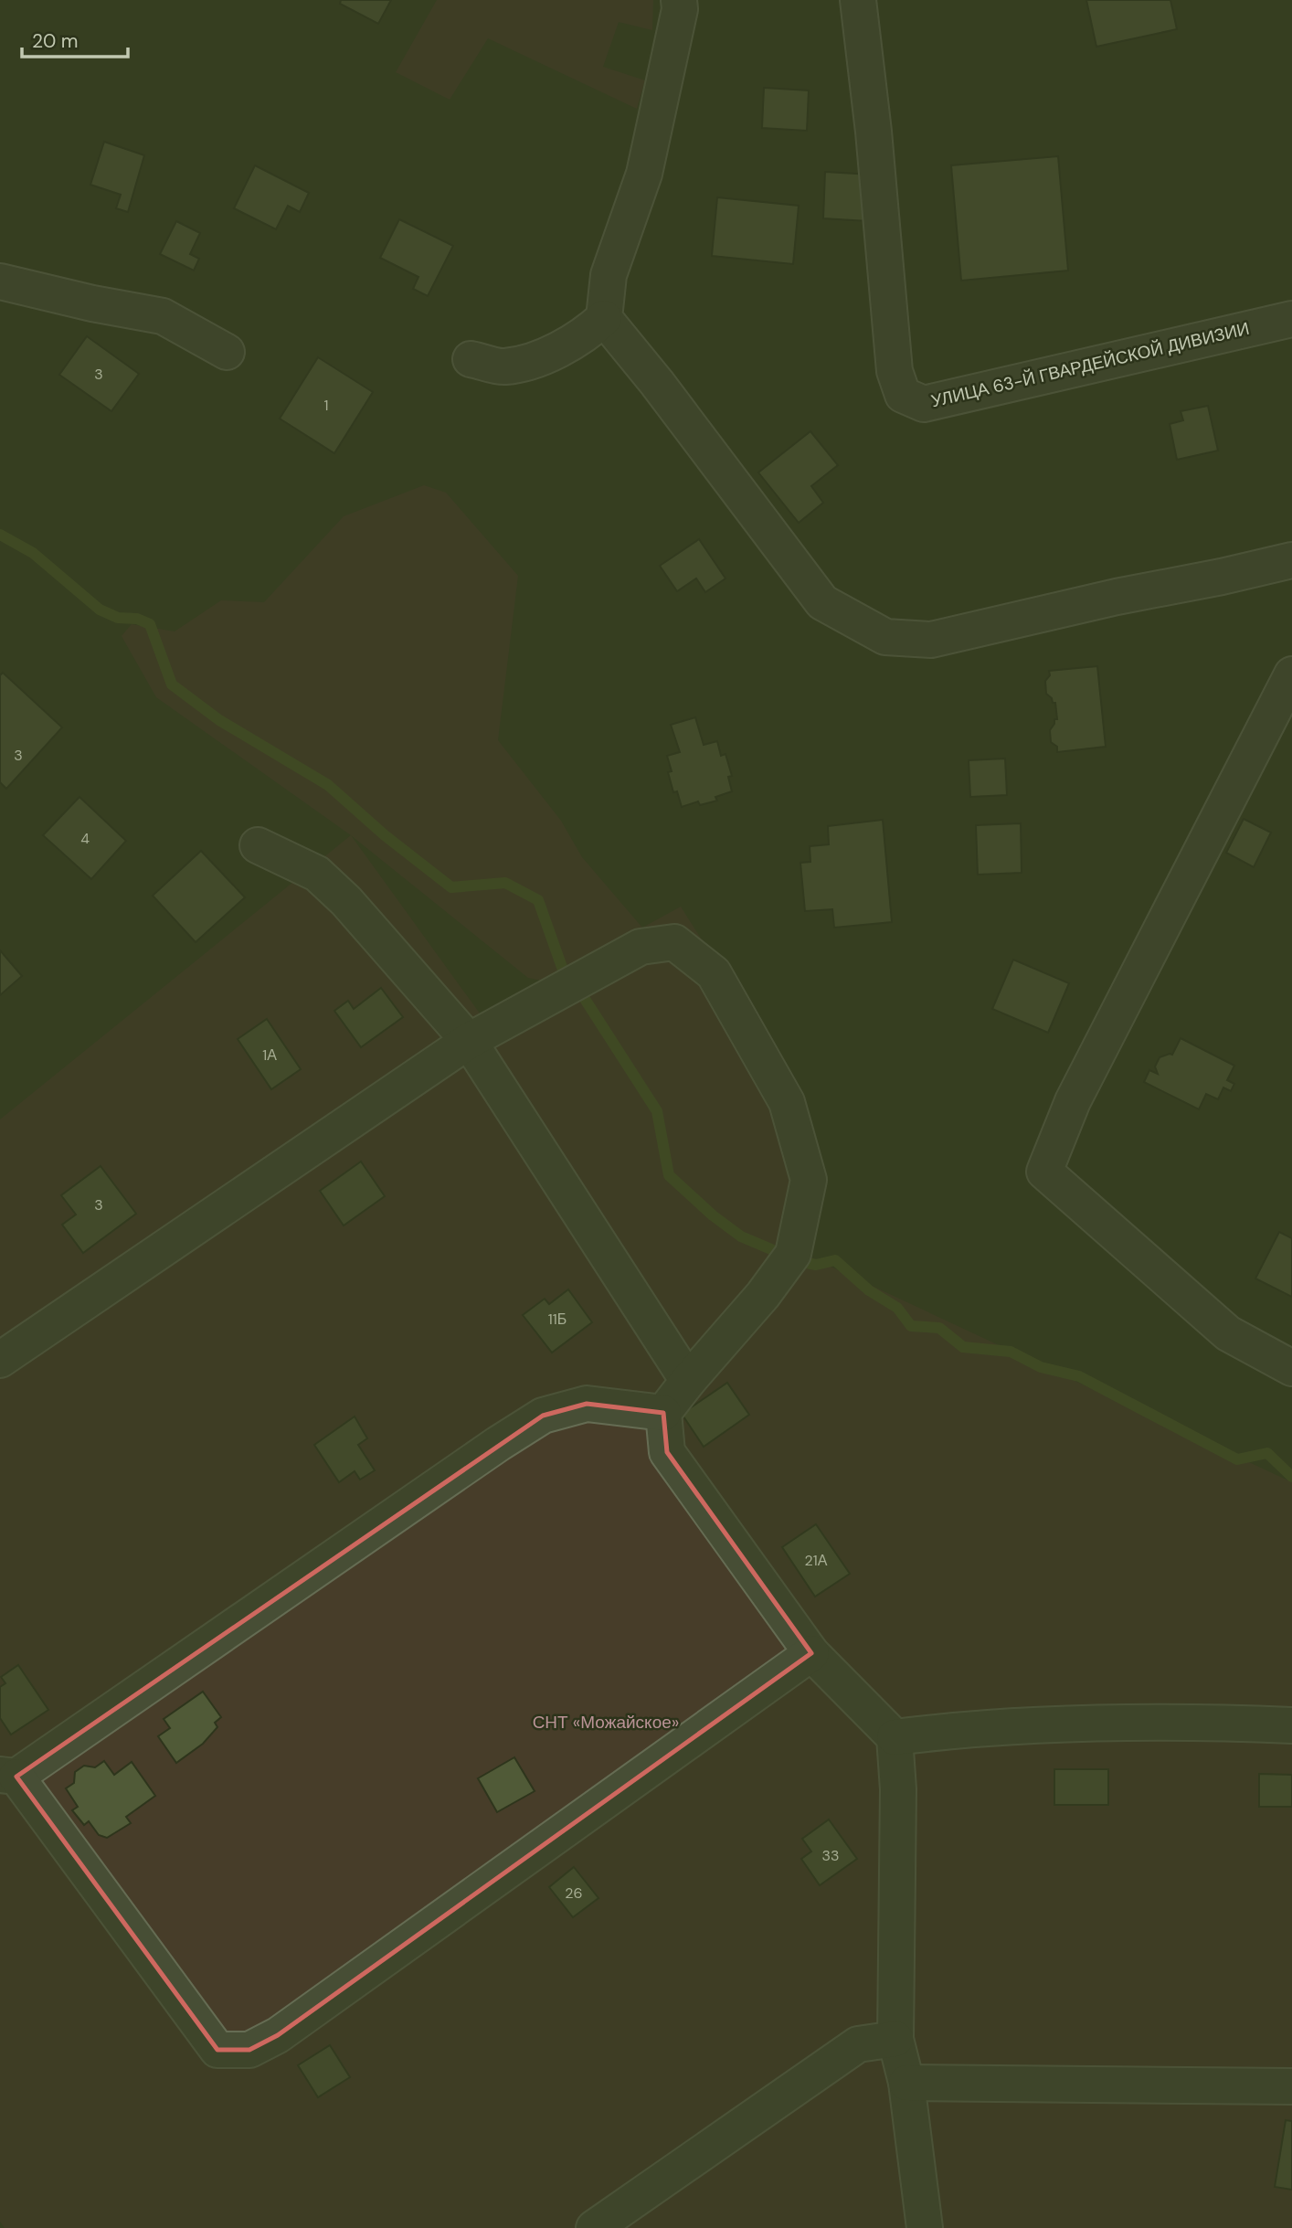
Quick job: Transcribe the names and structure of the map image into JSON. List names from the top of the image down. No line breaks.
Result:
{"streets":{"street":["УЛИЦА 63-Й ГВАРДЕЙСКОЙ ДИВИЗИИ"]},"parks":["СНТ «Можайское»"],"house_numbers":["3","1","3","4","1А","3","11Б","21А","33","26"],"scale_bar":"20 m"}
